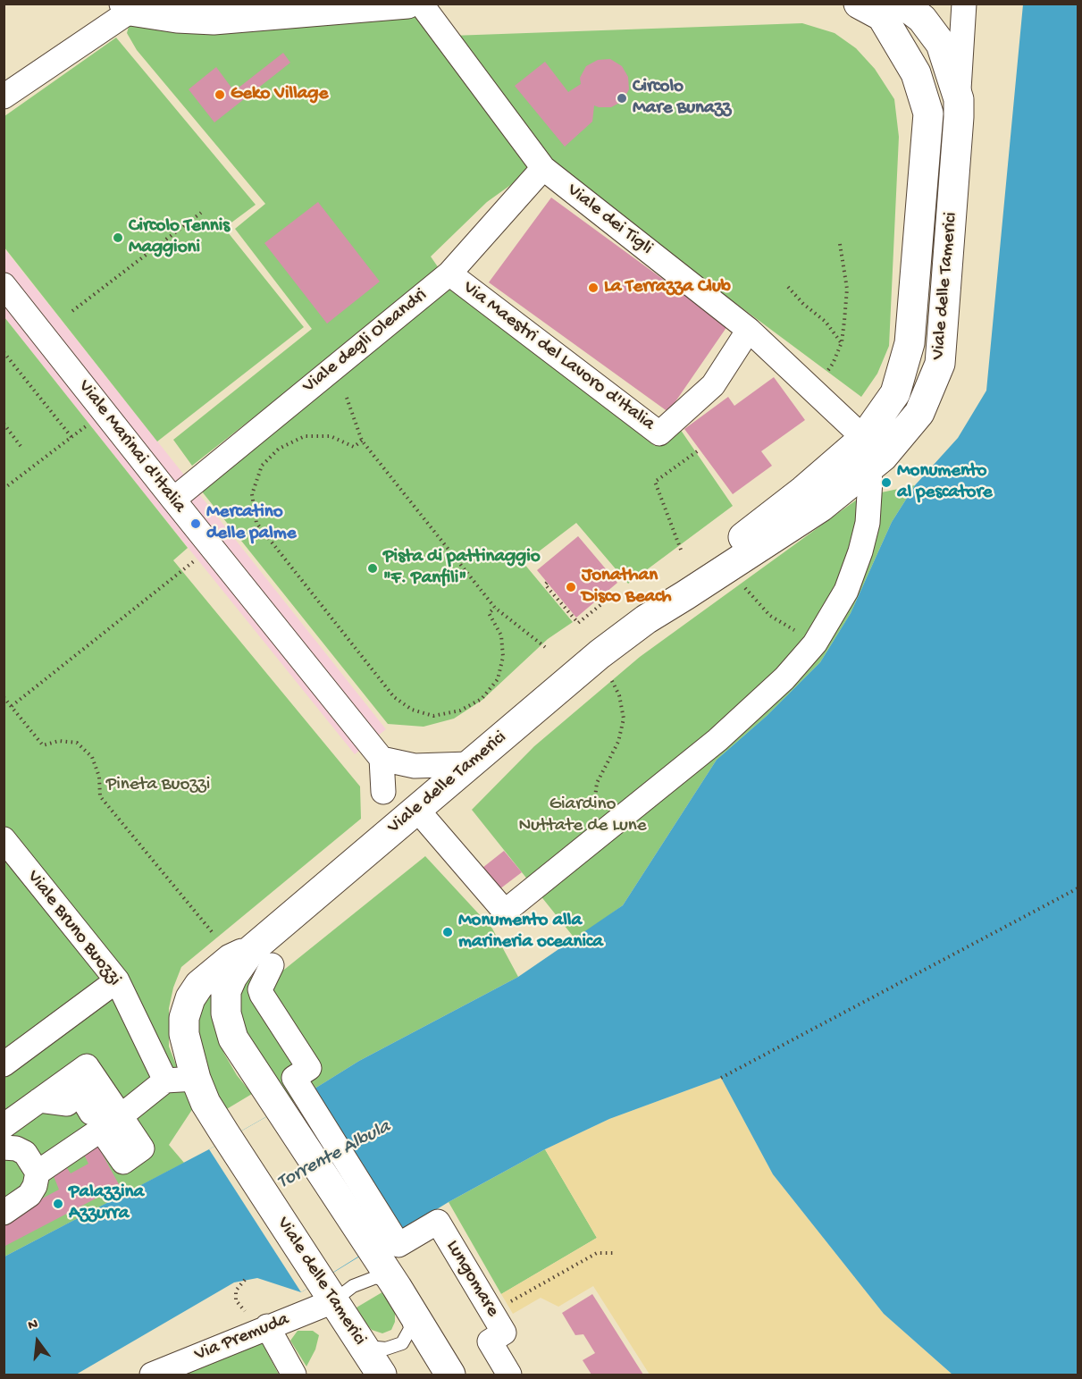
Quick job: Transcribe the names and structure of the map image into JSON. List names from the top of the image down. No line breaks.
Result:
{"streets":{"street":["Viale dei Tigli","Viale delle Tamerici","Viale degli Oleandri","Via Maestri del Lavoro d'Italia","Viale Marinai d'Italia","Viale Bruno Buozzi","Lungomare","Via Premuda"]},"crossings":[["Viale dei Tigli","Viale degli Oleandri"],["Viale dei Tigli","Via Maestri del Lavoro d'Italia"],["Viale delle Tamerici","Lungomare"],["Viale delle Tamerici","Via Premuda"],["Viale degli Oleandri","Via Maestri del Lavoro d'Italia"],["Viale degli Oleandri","Viale Marinai d'Italia"]],"water":["Torrente Albula"],"parks":["Pineta Buozzi","Giardino Nuttate de Lune"],"places":["Geko Village","Circolo Mare Bunazz","Circolo Tennis Maggioni","La Terrazza Club","Monumento al pescatore","Mercatino delle palme","Pista di pattinaggio \"F. Panfili\"","Jonathan Disco Beach","Monumento alla marineria oceanica","Palazzina Azzurra"],"north":"top"}
